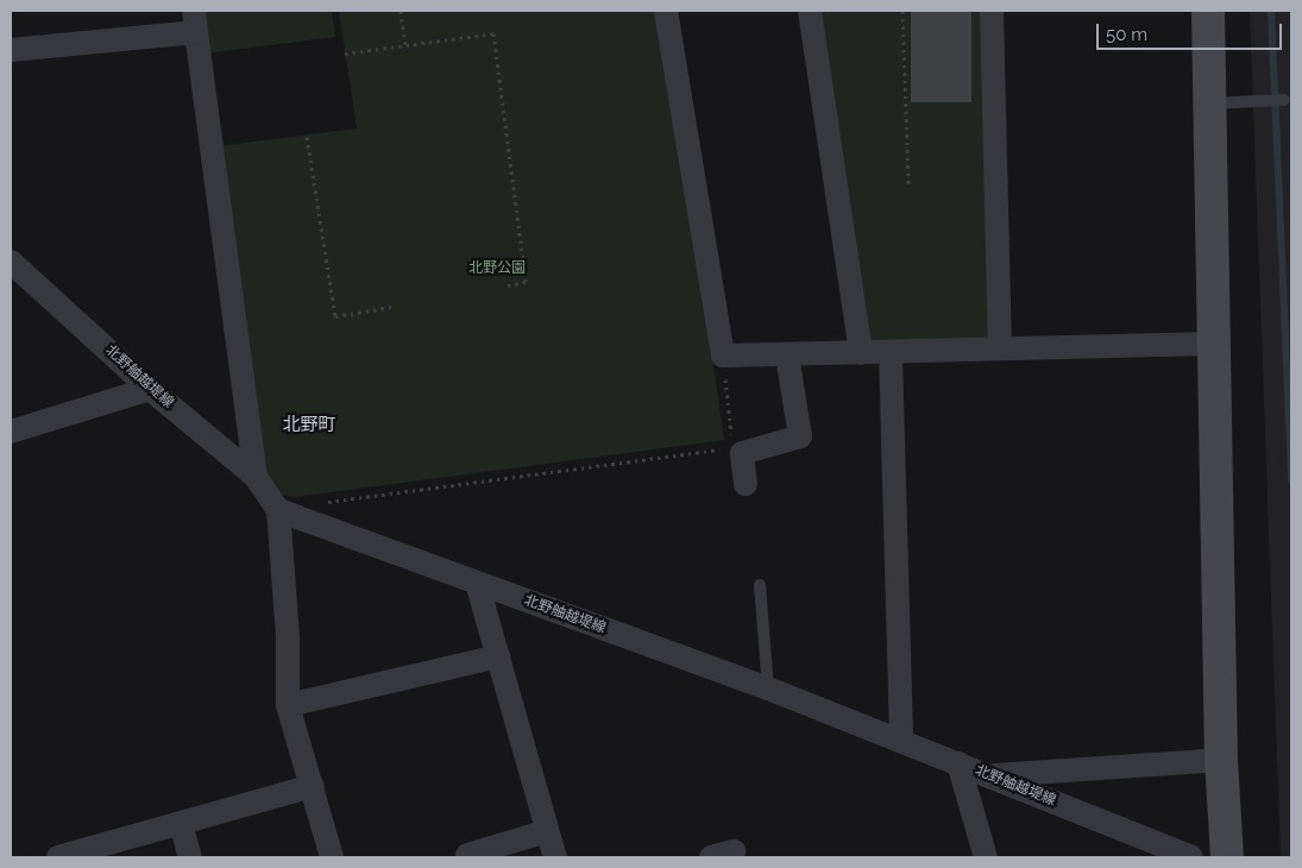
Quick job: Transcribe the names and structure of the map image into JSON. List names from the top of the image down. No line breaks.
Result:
{"streets":{"street":["北野舳越堤線"]},"districts":["北野町"],"parks":["北野公園"],"scale_bar":"50 m"}
